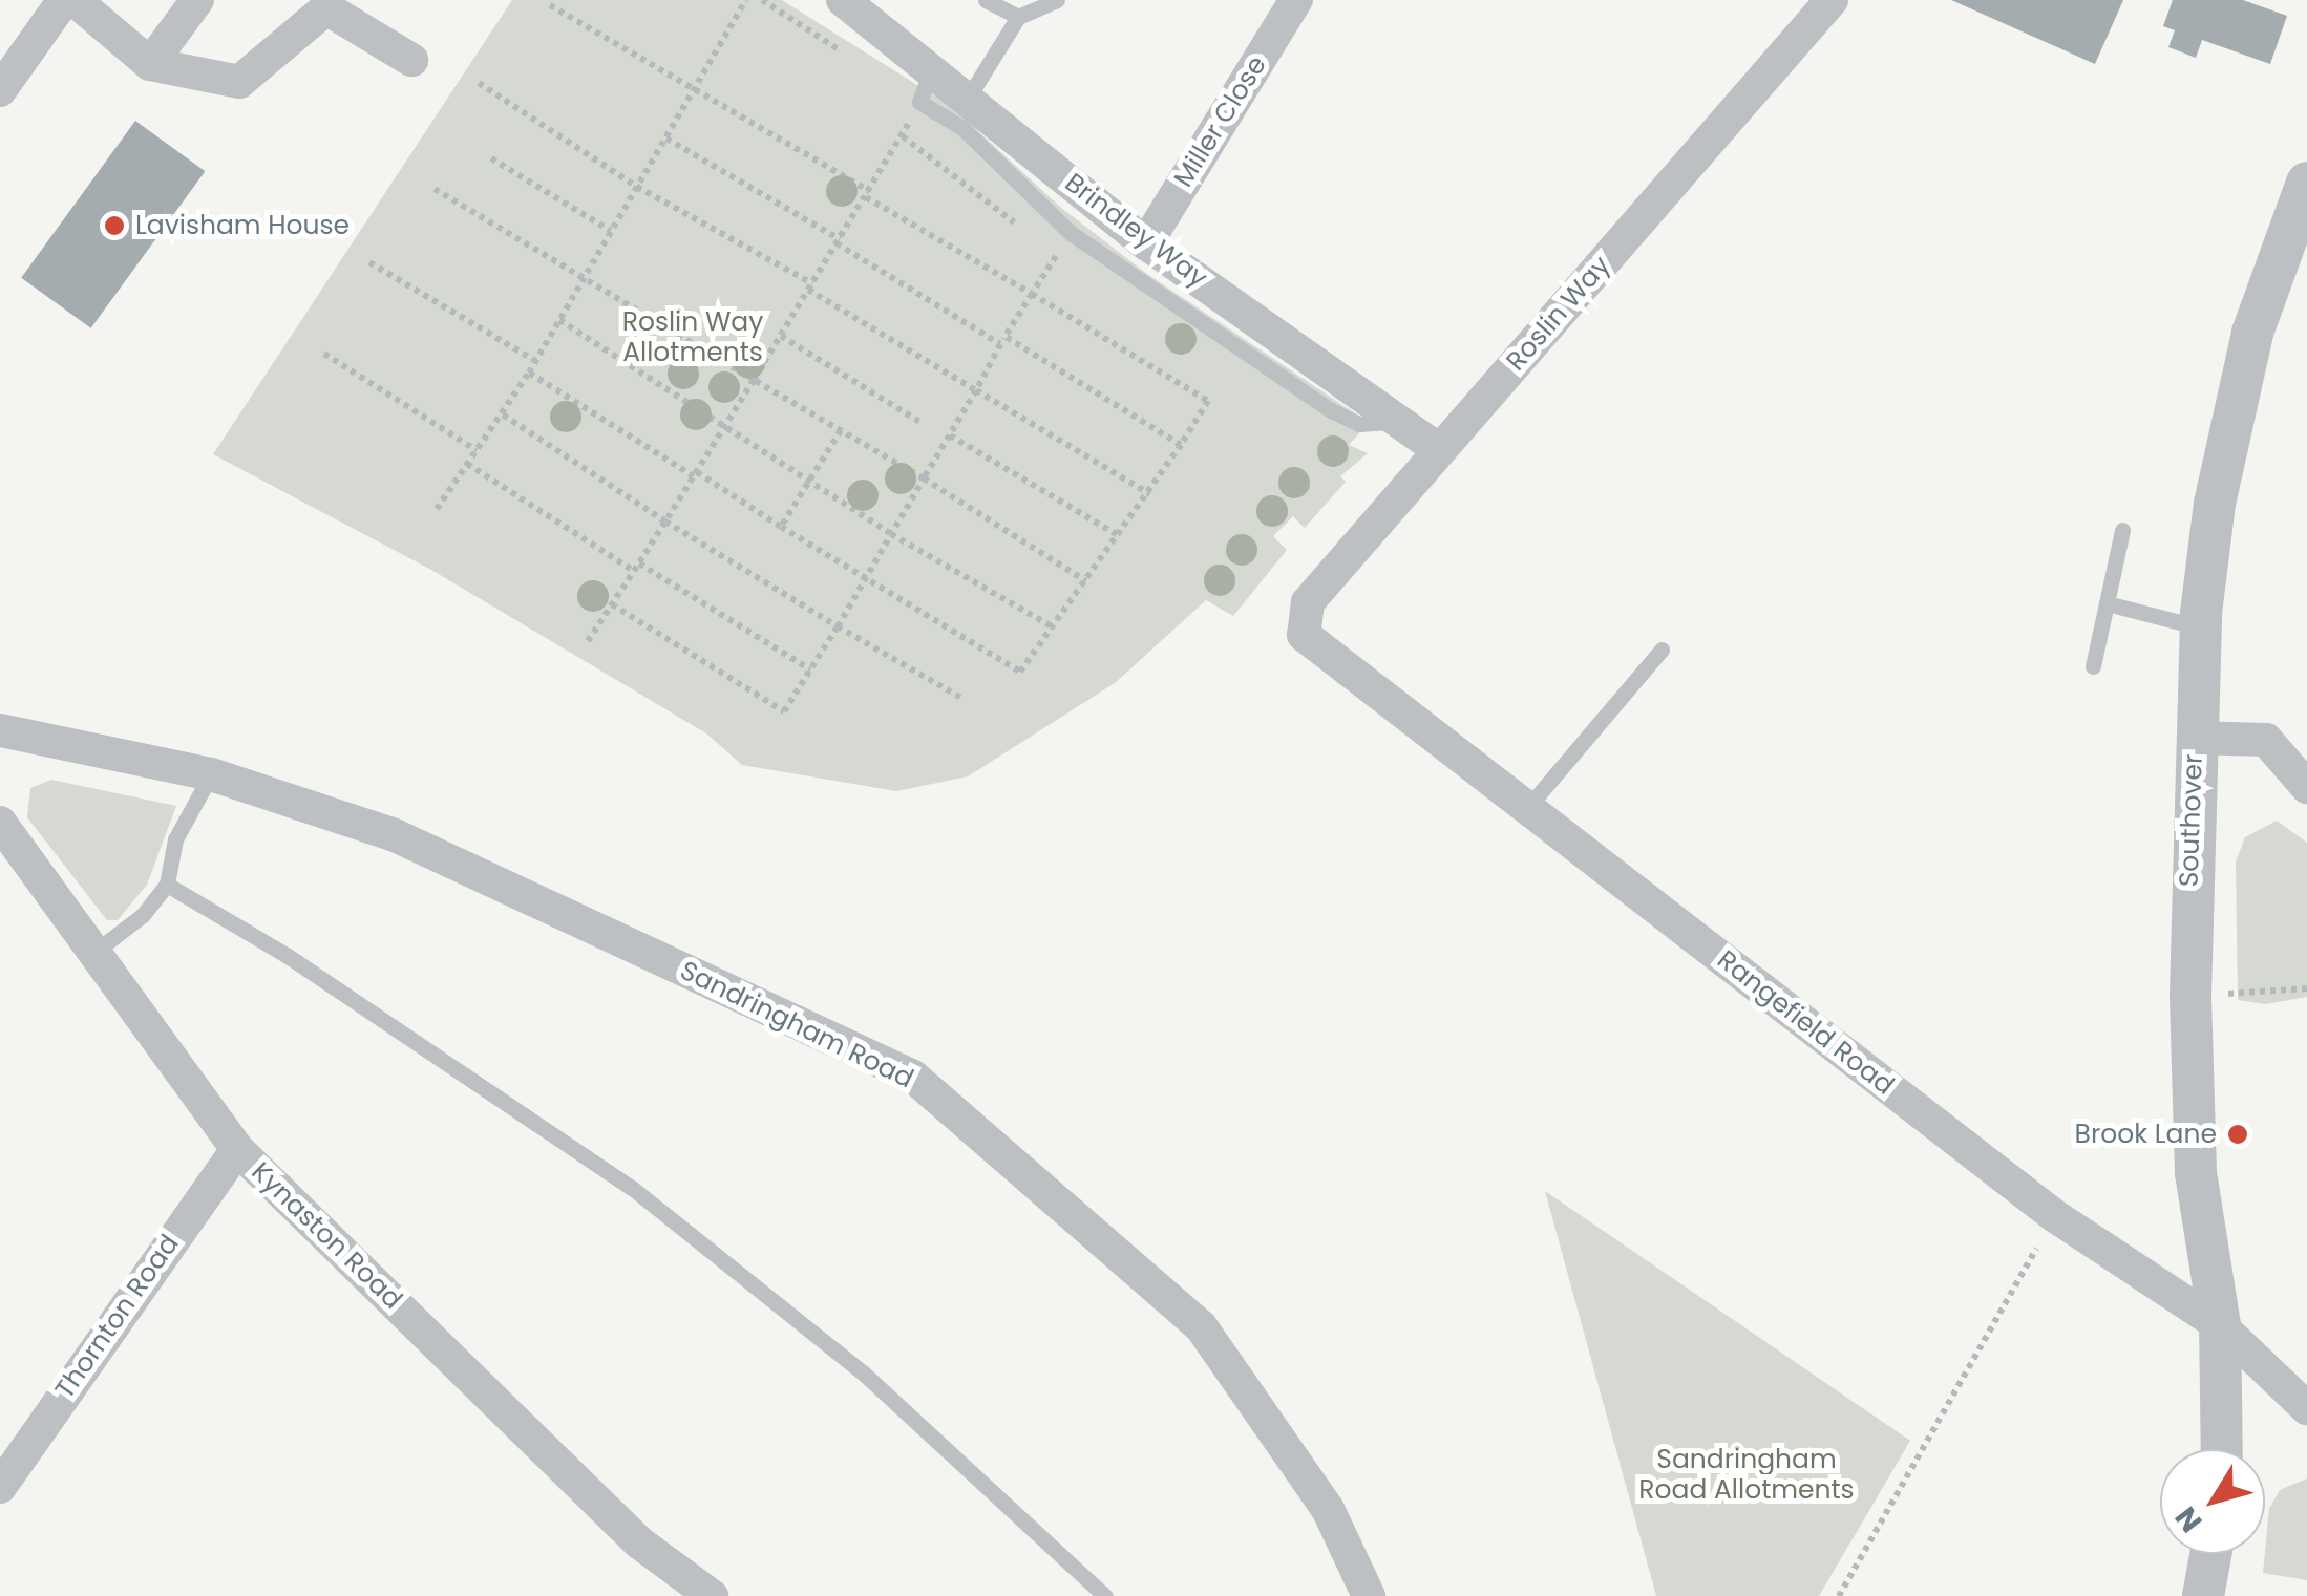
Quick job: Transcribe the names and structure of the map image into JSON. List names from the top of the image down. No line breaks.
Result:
{"streets":{"street":["Miller Close","Brindley Way","Roslin Way","Southover","Rangefield Road","Sandringham Road","Kynaston Road","Thornton Road"]},"crossings":[["Miller Close","Brindley Way"],["Brindley Way","Roslin Way"],["Roslin Way","Rangefield Road"],["Southover","Rangefield Road"],["Kynaston Road","Thornton Road"]],"parks":["Roslin Way Allotments","Sandringham Road Allotments"],"places":["Lavisham House","Brook Lane"],"north":"bottom left"}
